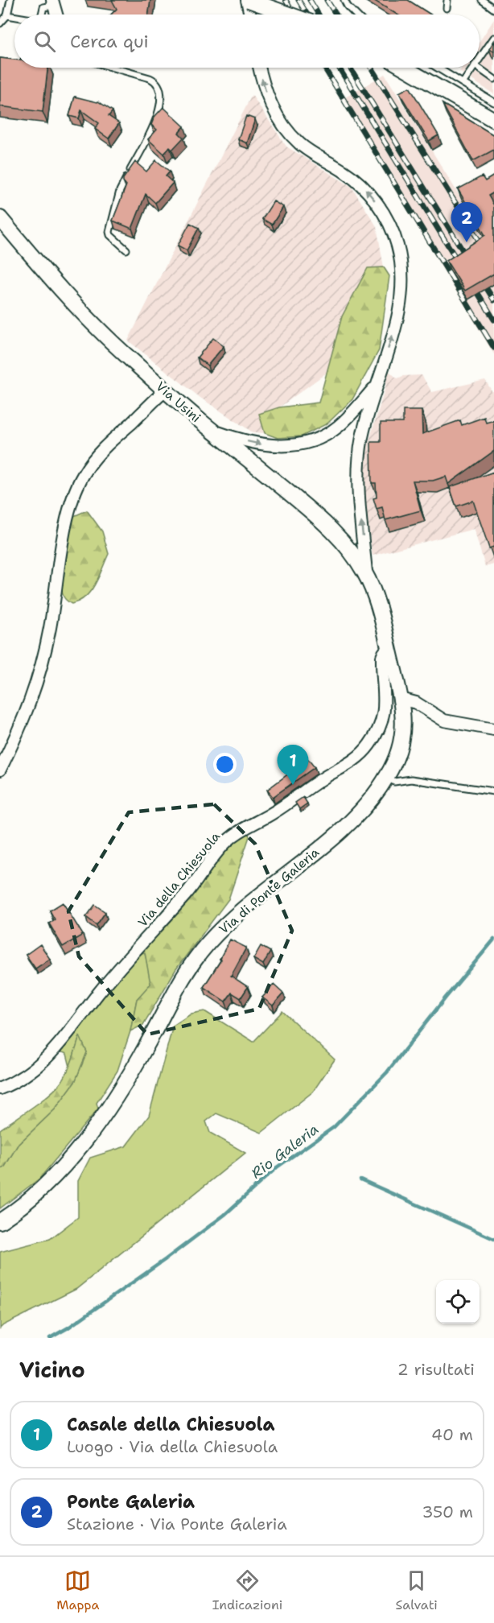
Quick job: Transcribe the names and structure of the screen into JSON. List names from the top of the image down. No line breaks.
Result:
{"streets":{"main road":["Via Usini","Via di Ponte Galeria"],"street":["Via della Chiesuola"]},"crossings":[["Via Usini","Via di Ponte Galeria"],["Via della Chiesuola","Via di Ponte Galeria"]],"water":["Rio Galeria"],"page":{"search":"Cerca qui","pins":["2","1"],"heading":["Vicino","2 risultati"],"list":[{"mark":"1","name":"Casale della Chiesuola","note":"Luogo · Via della Chiesuola","value":"40 m"},{"mark":"2","name":"Ponte Galeria","note":"Stazione · Via Ponte Galeria","value":"350 m"}],"nav":["Mappa","Indicazioni","Salvati"]}}
